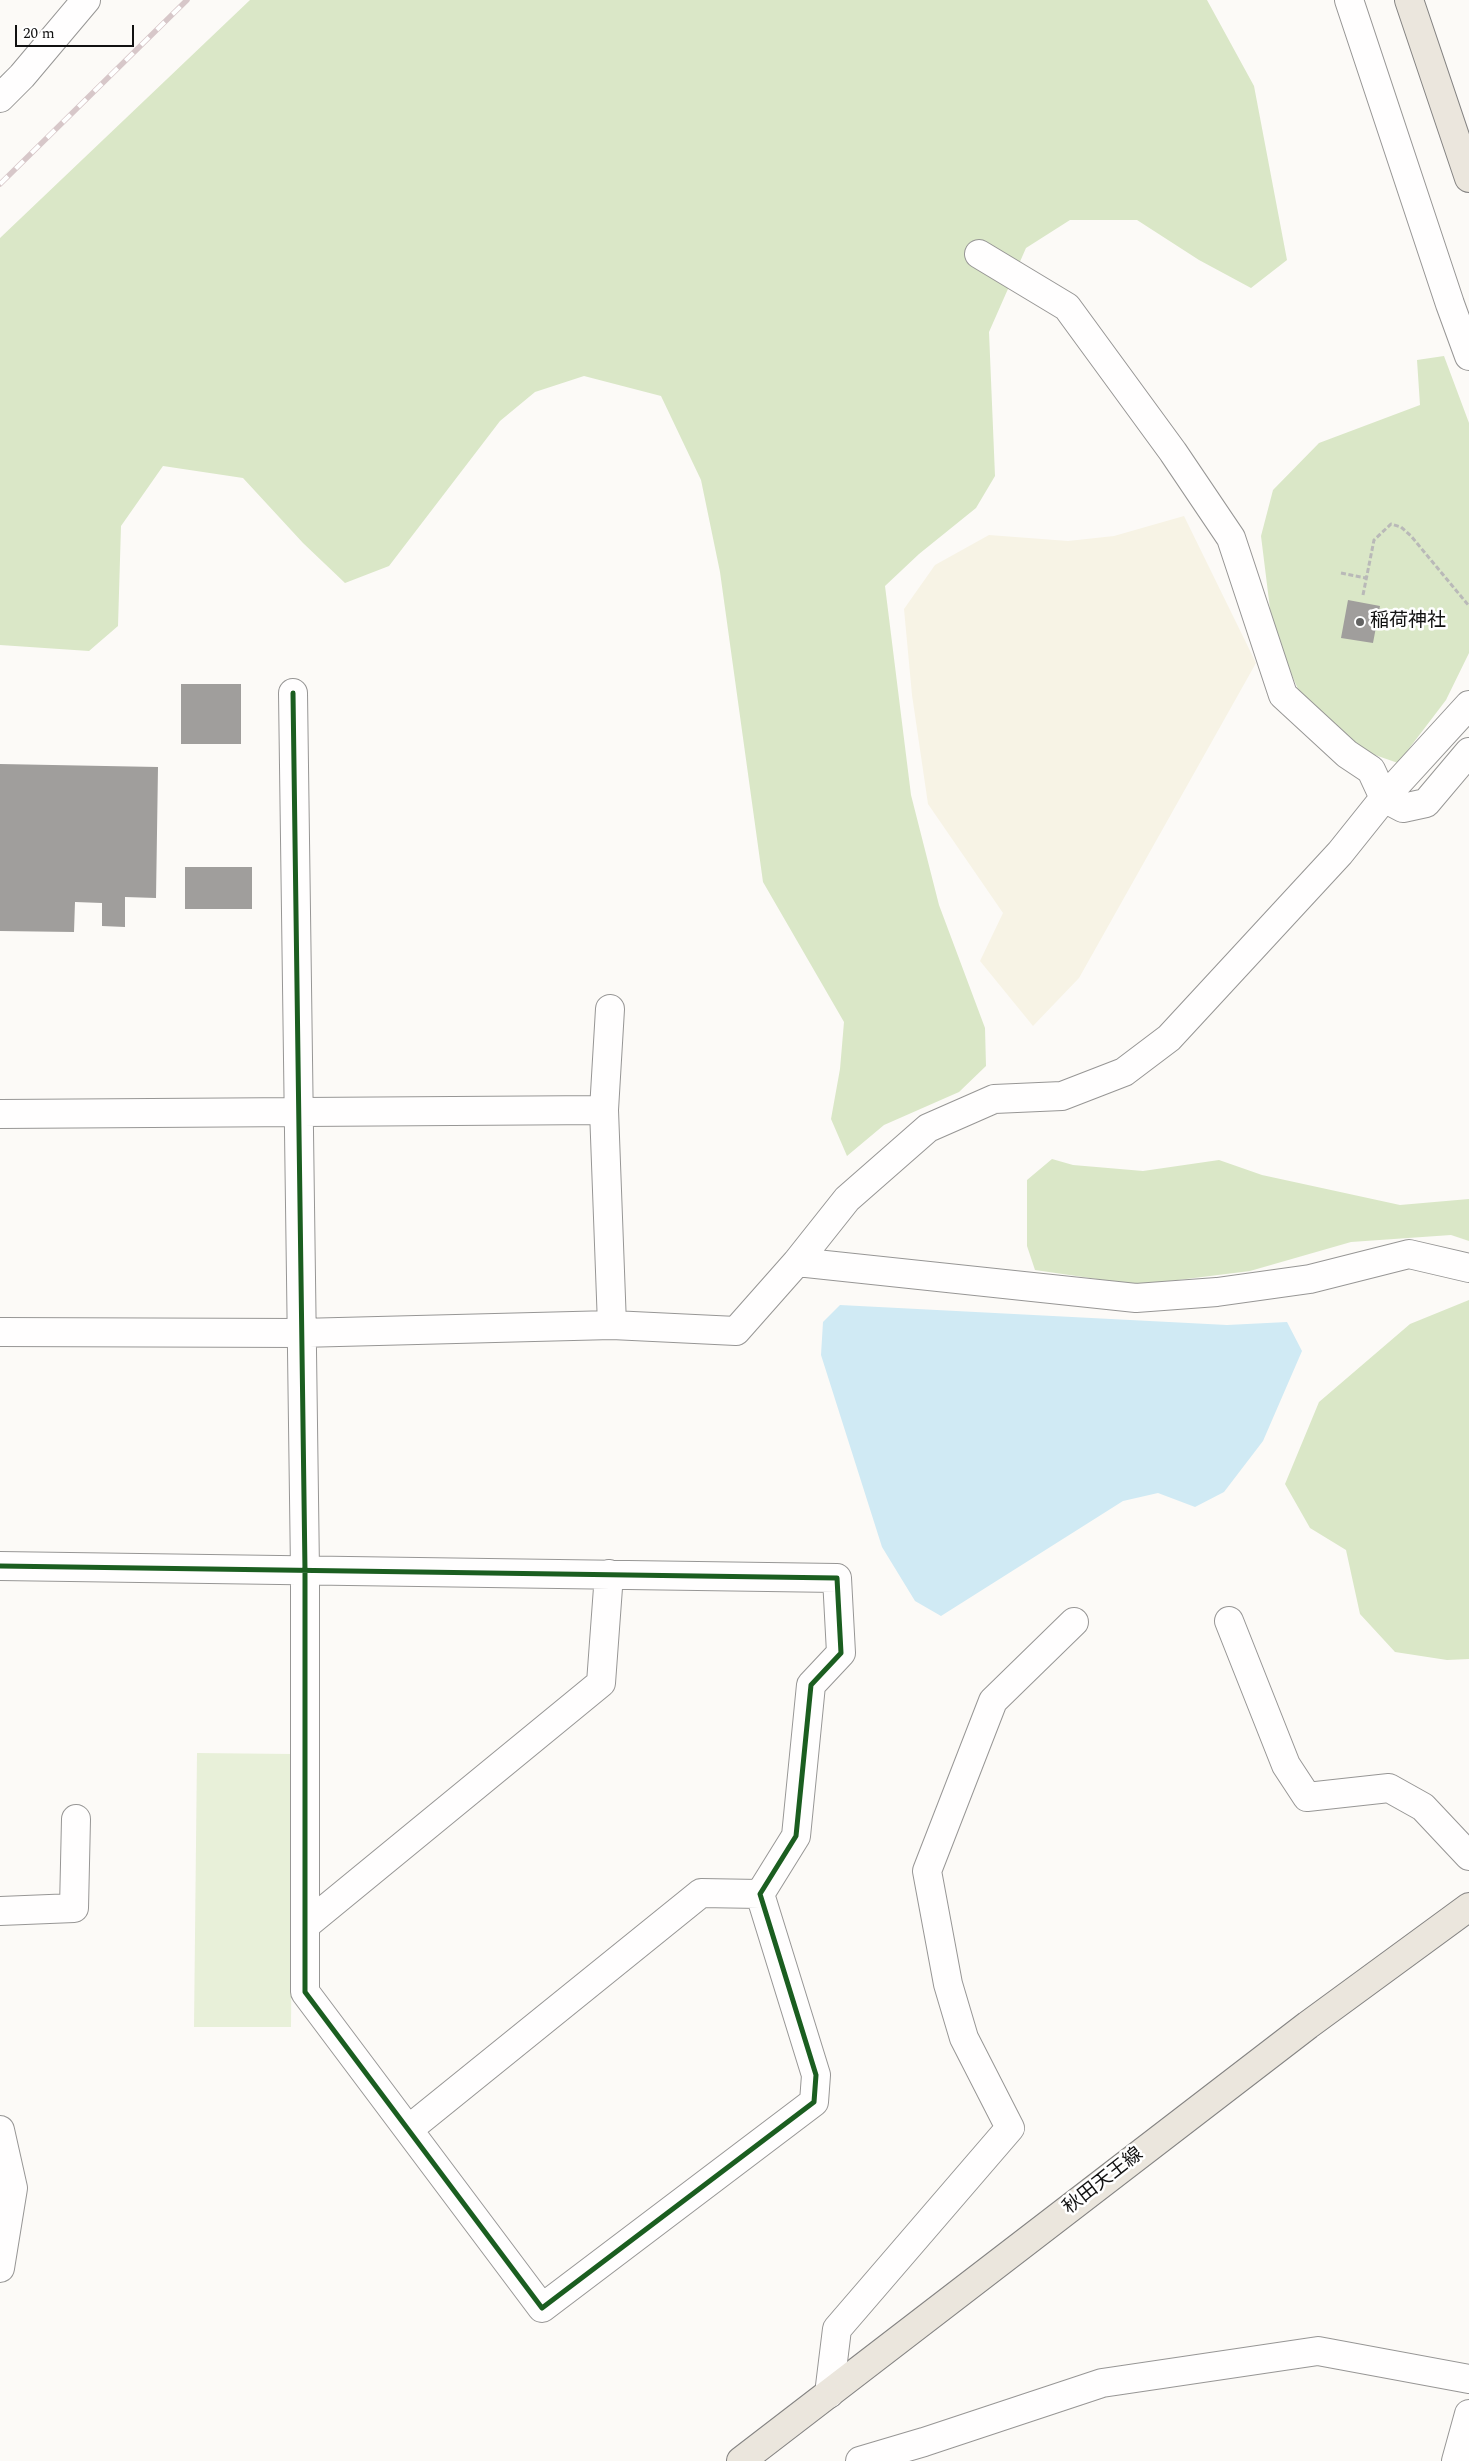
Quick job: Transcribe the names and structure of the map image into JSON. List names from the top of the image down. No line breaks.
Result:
{"streets":{"main road":["秋田天王線"]},"places":["稲荷神社"],"scale_bar":"20 m"}
